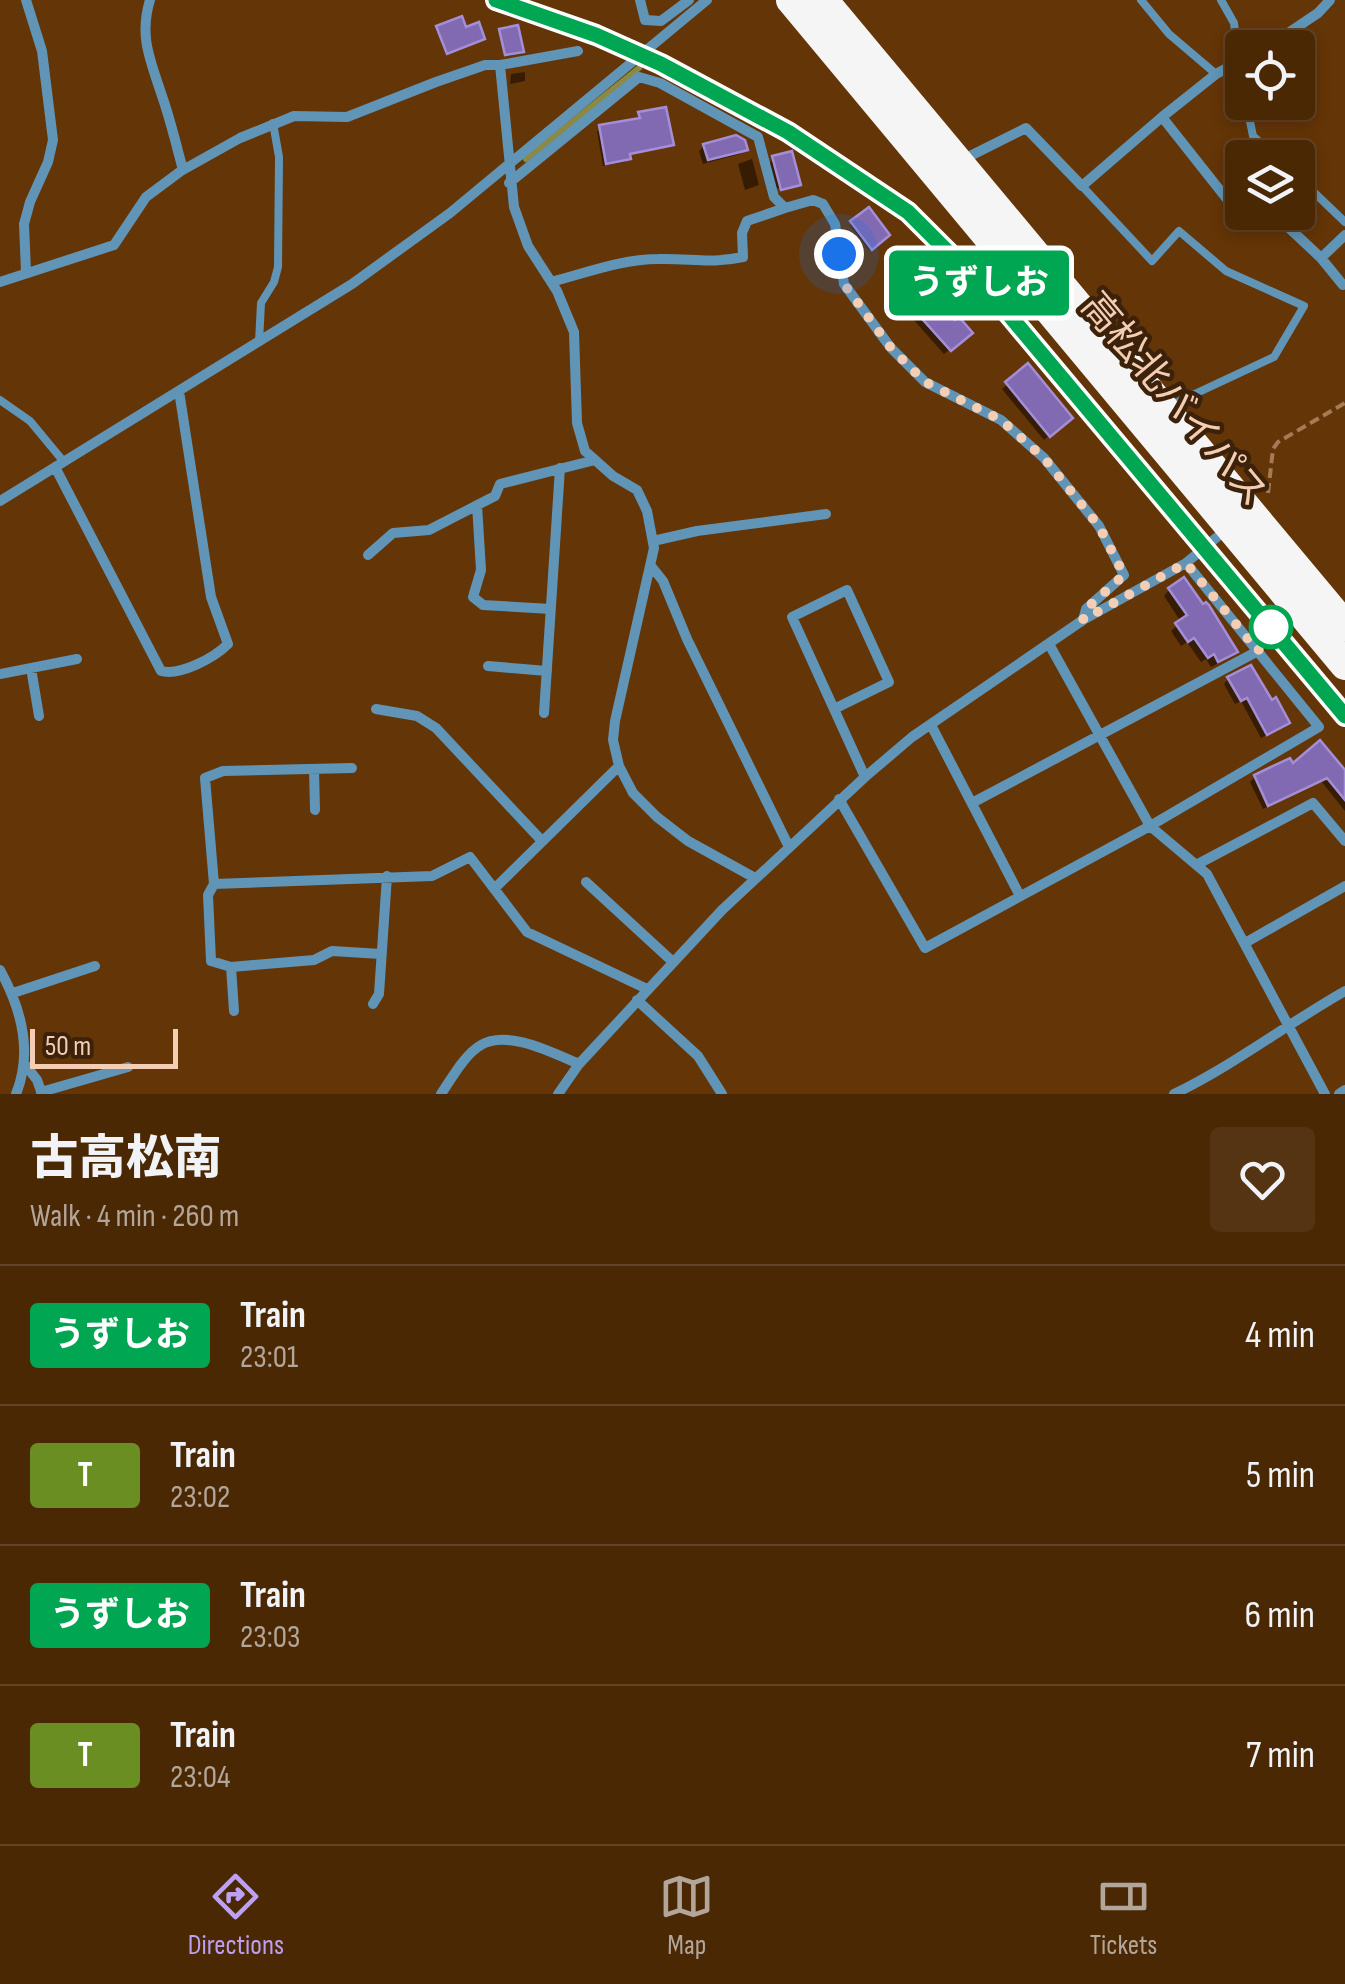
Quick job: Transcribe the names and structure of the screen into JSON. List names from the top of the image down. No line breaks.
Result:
{"streets":{"highway":["高松北バイパス"]},"scale_bar":"50 m","page":{"on_map":"うずしお","scale":"50 m","heading":["古高松南","Walk · 4 min · 260 m"],"list":[{"mark":"うずしお","name":"Train","note":"23:01","value":"4 min"},{"mark":"T","name":"Train","note":"23:02","value":"5 min"},{"mark":"うずしお","name":"Train","note":"23:03","value":"6 min"},{"mark":"T","name":"Train","note":"23:04","value":"7 min"}],"tabs":["Directions","Map","Tickets"]}}
